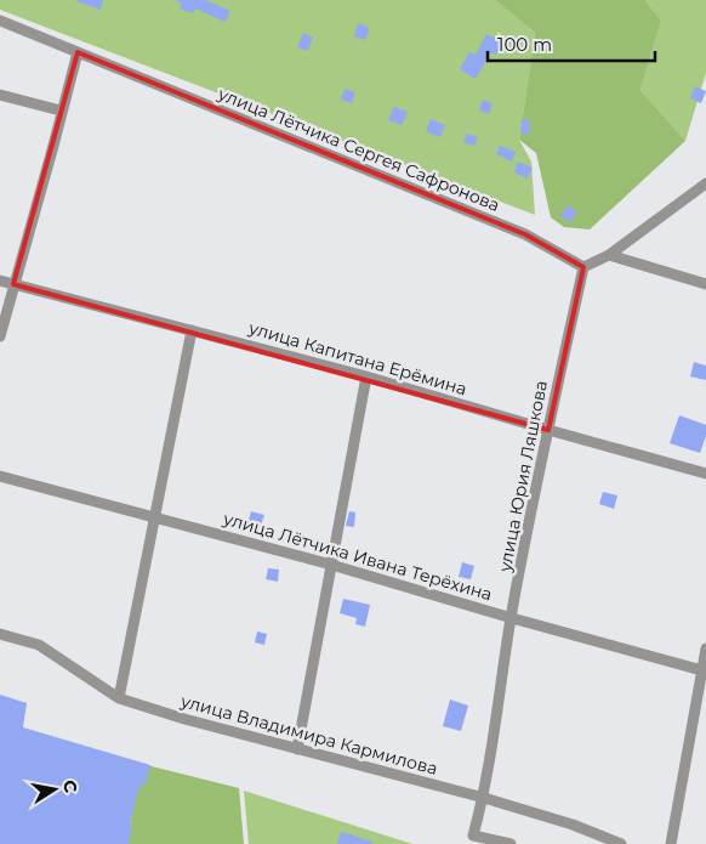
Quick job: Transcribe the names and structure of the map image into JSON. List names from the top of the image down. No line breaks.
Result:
{"streets":{"street":["улица Лётчика Сергея Сафронова","улица Капитана Ерёмина","улица Юрия Ляшкова","улица Лётчика Ивана Терёхина","улица Владимира Кармилова"]},"crossings":[["улица Лётчика Сергея Сафронова","улица Юрия Ляшкова"],["улица Капитана Ерёмина","улица Юрия Ляшкова"],["улица Юрия Ляшкова","улица Лётчика Ивана Терёхина"],["улица Юрия Ляшкова","улица Владимира Кармилова"]],"scale_bar":"100 m","north":"right"}
